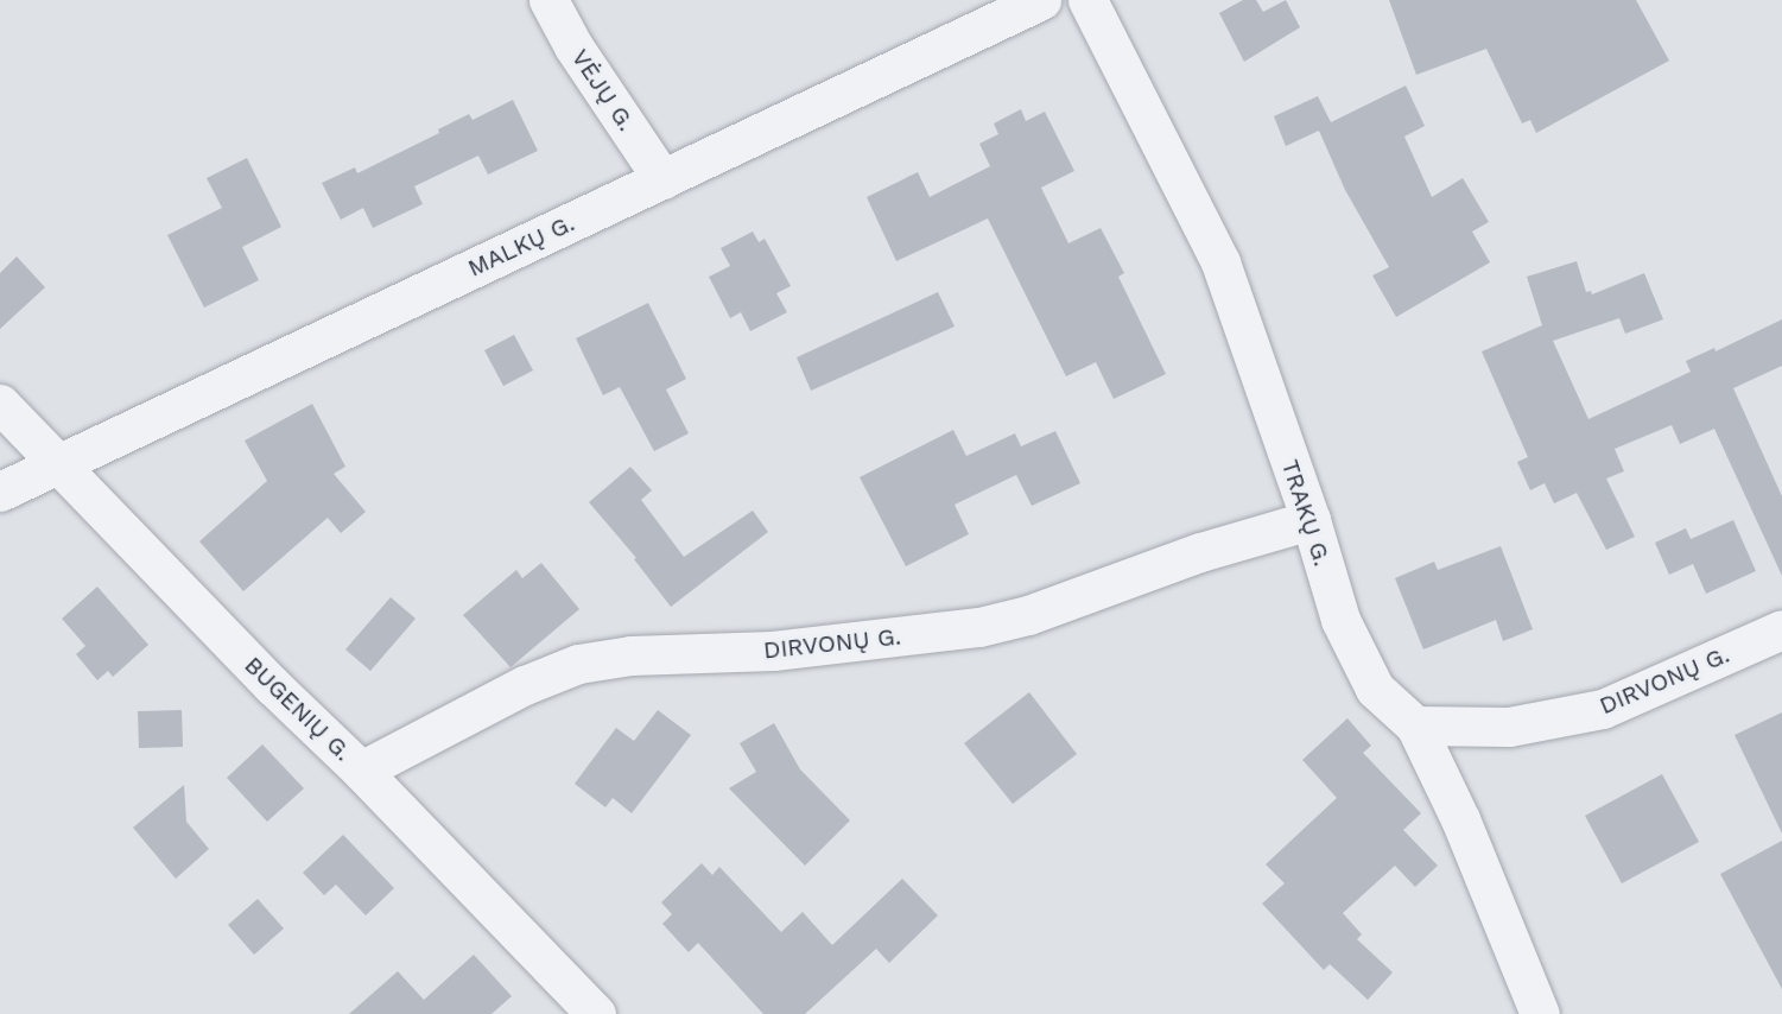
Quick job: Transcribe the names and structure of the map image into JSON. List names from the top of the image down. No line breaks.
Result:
{"streets":{"street":["VĖJŲ G.","MALKŲ G.","TRAKŲ G.","DIRVONŲ G.","BUGENIŲ G."]},"crossings":[["VĖJŲ G.","MALKŲ G."],["MALKŲ G.","BUGENIŲ G."],["TRAKŲ G.","DIRVONŲ G."],["DIRVONŲ G.","BUGENIŲ G."]]}
